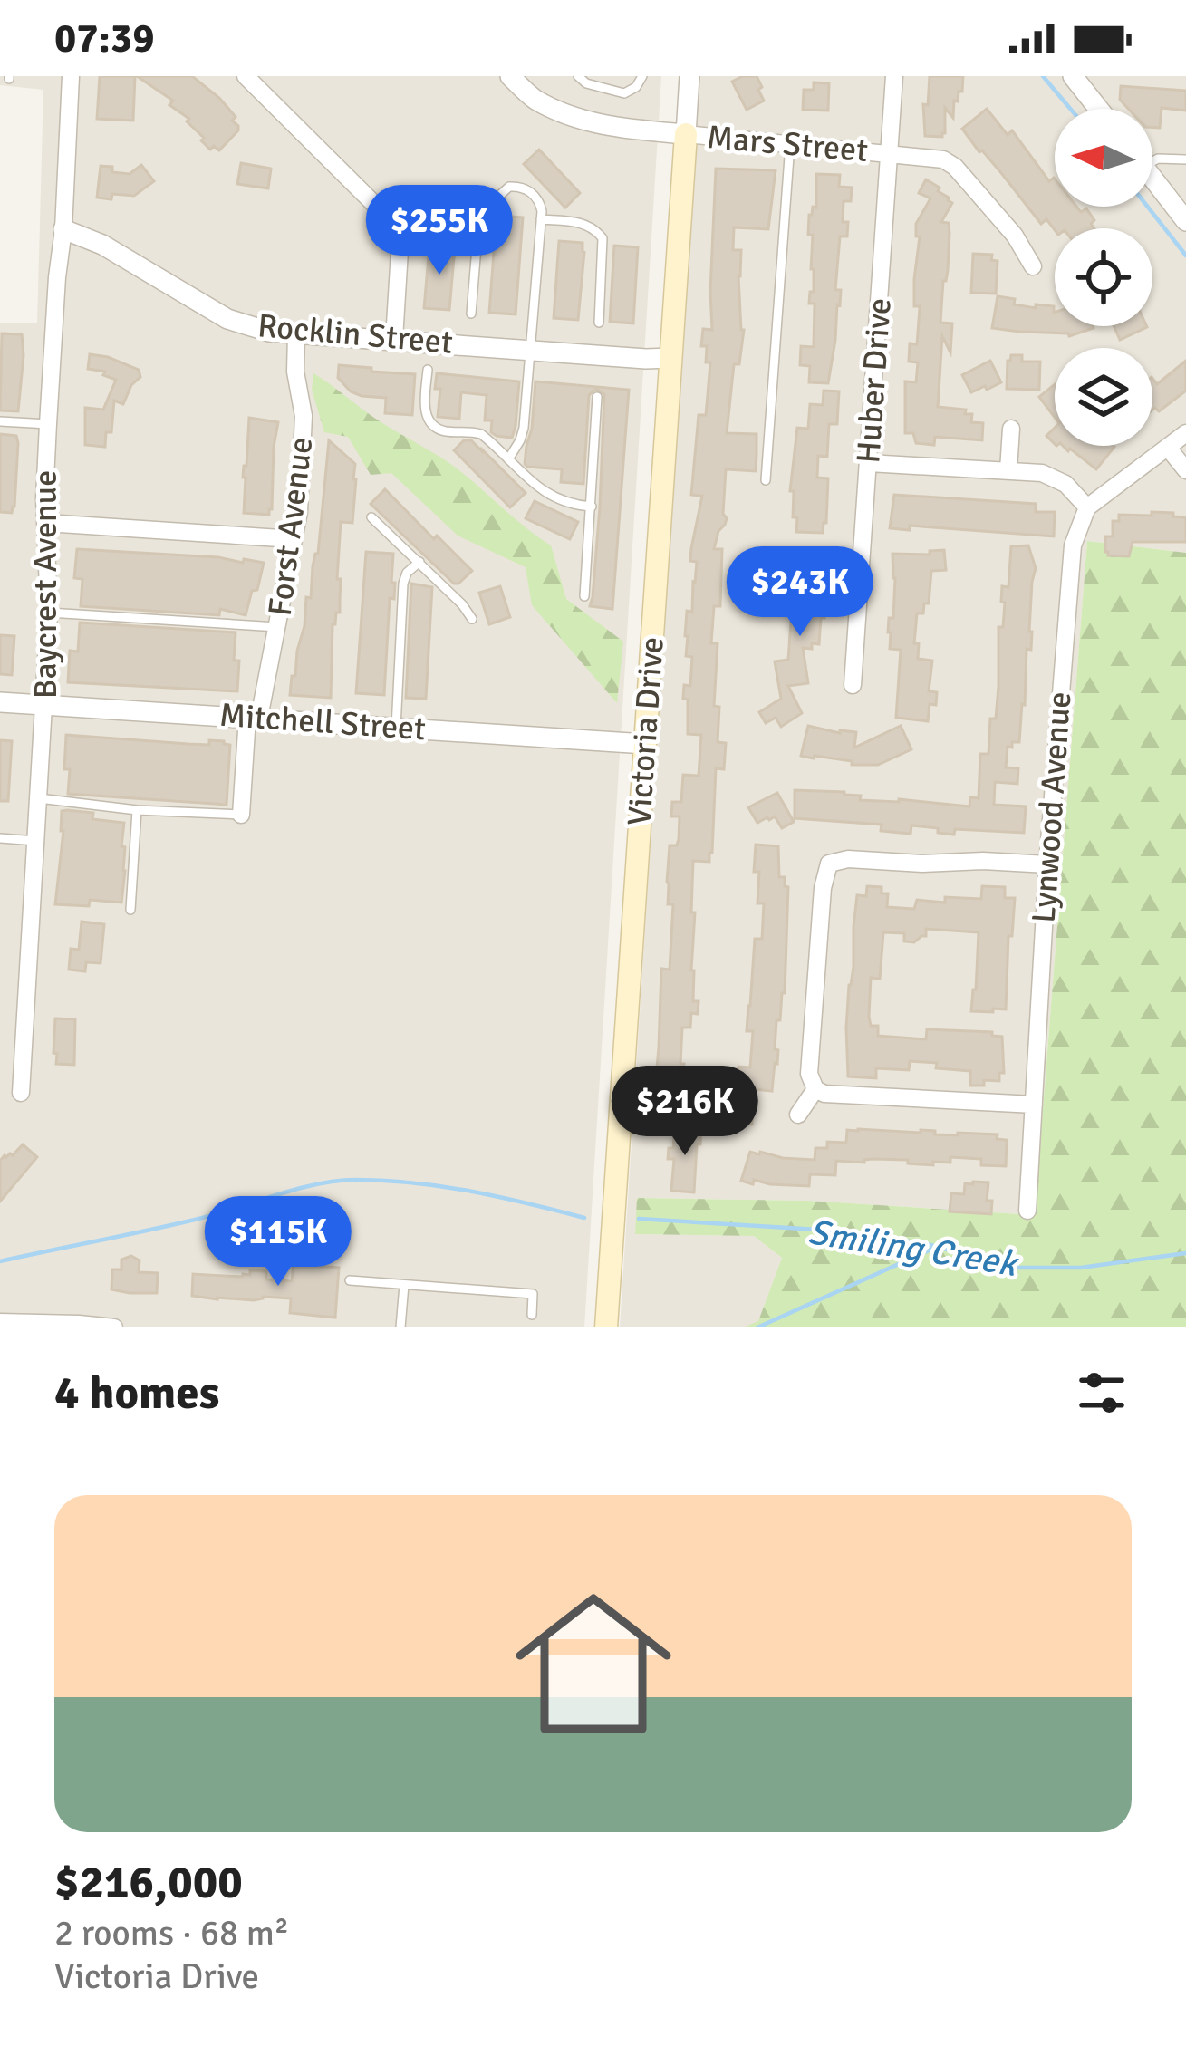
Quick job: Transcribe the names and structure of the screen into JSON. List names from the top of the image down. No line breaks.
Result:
{"streets":{"main road":["Victoria Drive"],"street":["Mars Street","Rocklin Street","Huber Drive","Forst Avenue","Baycrest Avenue","Mitchell Street","Lynwood Avenue"]},"crossings":[["Mars Street","Huber Drive"],["Mars Street","Victoria Drive"],["Rocklin Street","Forst Avenue"],["Rocklin Street","Baycrest Avenue"],["Rocklin Street","Victoria Drive"],["Forst Avenue","Mitchell Street"],["Baycrest Avenue","Mitchell Street"],["Mitchell Street","Victoria Drive"]],"water":["Smiling Creek"],"north":"left","page":{"status":"07:39","price":["$255K","$243K","$216K","$115K"],"heading":"4 homes","list":[{"name":"$216,000","note":"2 rooms · 68 m² · Victoria Drive"}]}}
